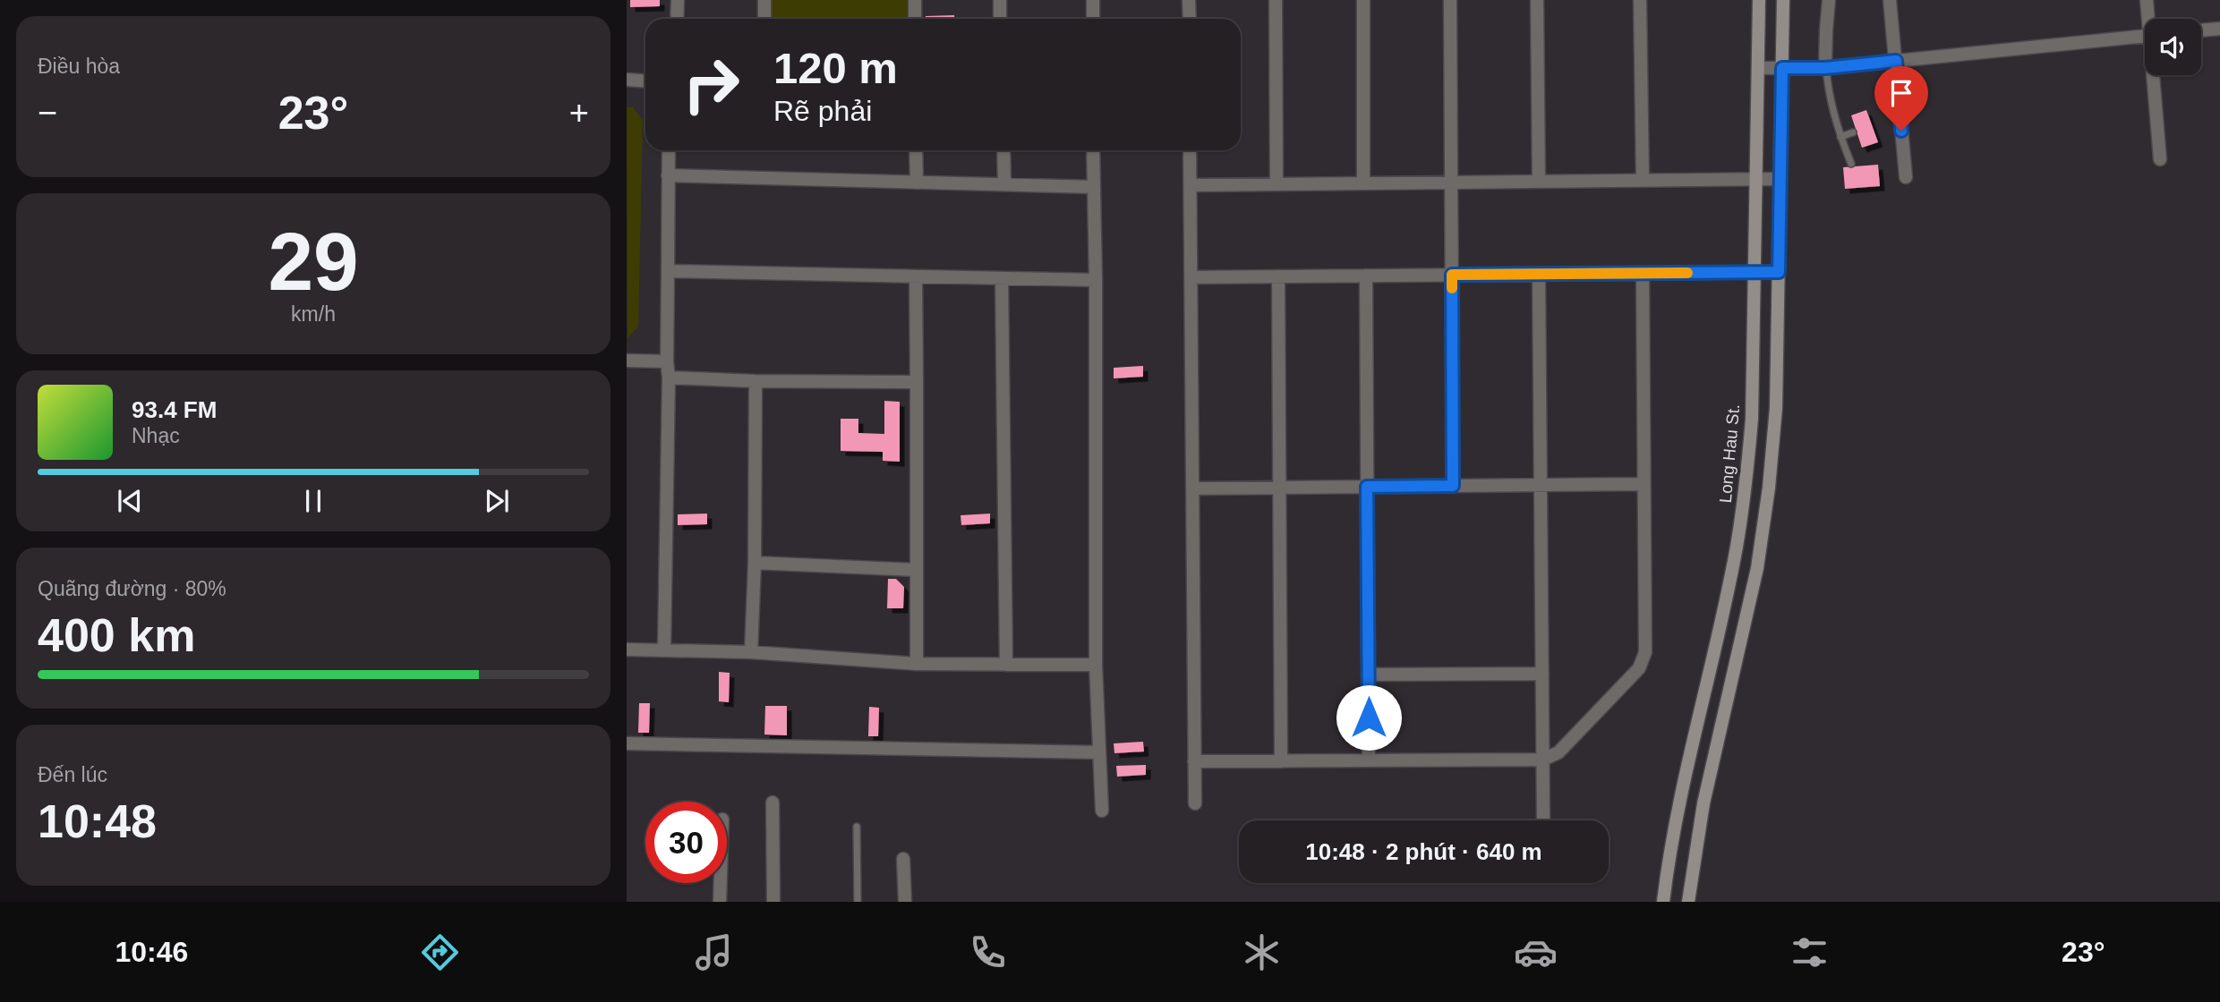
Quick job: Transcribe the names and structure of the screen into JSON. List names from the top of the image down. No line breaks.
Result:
{"streets":{"main road":["Long Hau St."]},"page":{"tile":["Điều hòa",["29","km/h"],["Quãng đường · 80%","400 km"],["Đến lúc","10:48"]],"turn":["120 m","Rẽ phải"],"heat":["−","23°","+"],"song":["93.4 FM","Nhạc"],"limit":"30","trip":"10:48 · 2 phút · 640 m","tabs":["10:46","23°"]}}
